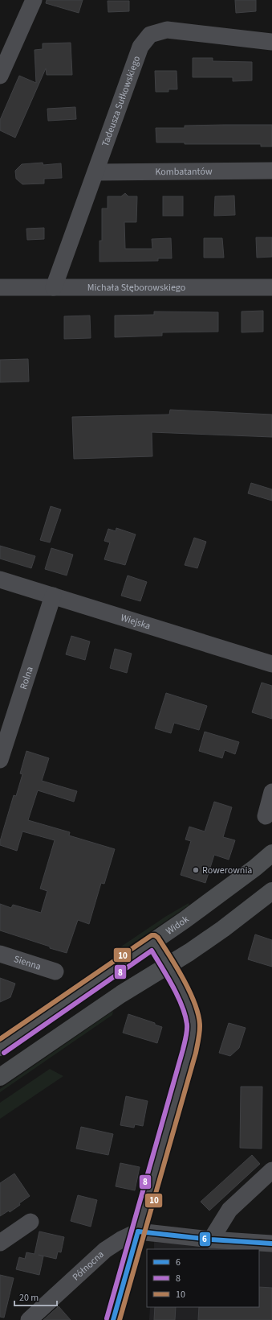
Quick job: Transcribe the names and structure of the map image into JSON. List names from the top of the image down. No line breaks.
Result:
{"streets":{"main road":["Widok"],"street":["Tadeusza Sułkowskiego","Kombatantów","Michała Stęborowskiego","Wiejska","Rolna","Sienna","Północna"]},"crossings":[["Tadeusza Sułkowskiego","Kombatantów"],["Tadeusza Sułkowskiego","Michała Stęborowskiego"],["Wiejska","Rolna"]],"places":["Rowerownia"],"lines":["transit line 10","transit line 8","transit line 6"],"legend":["6","8","10"],"scale_bar":"20 m"}
